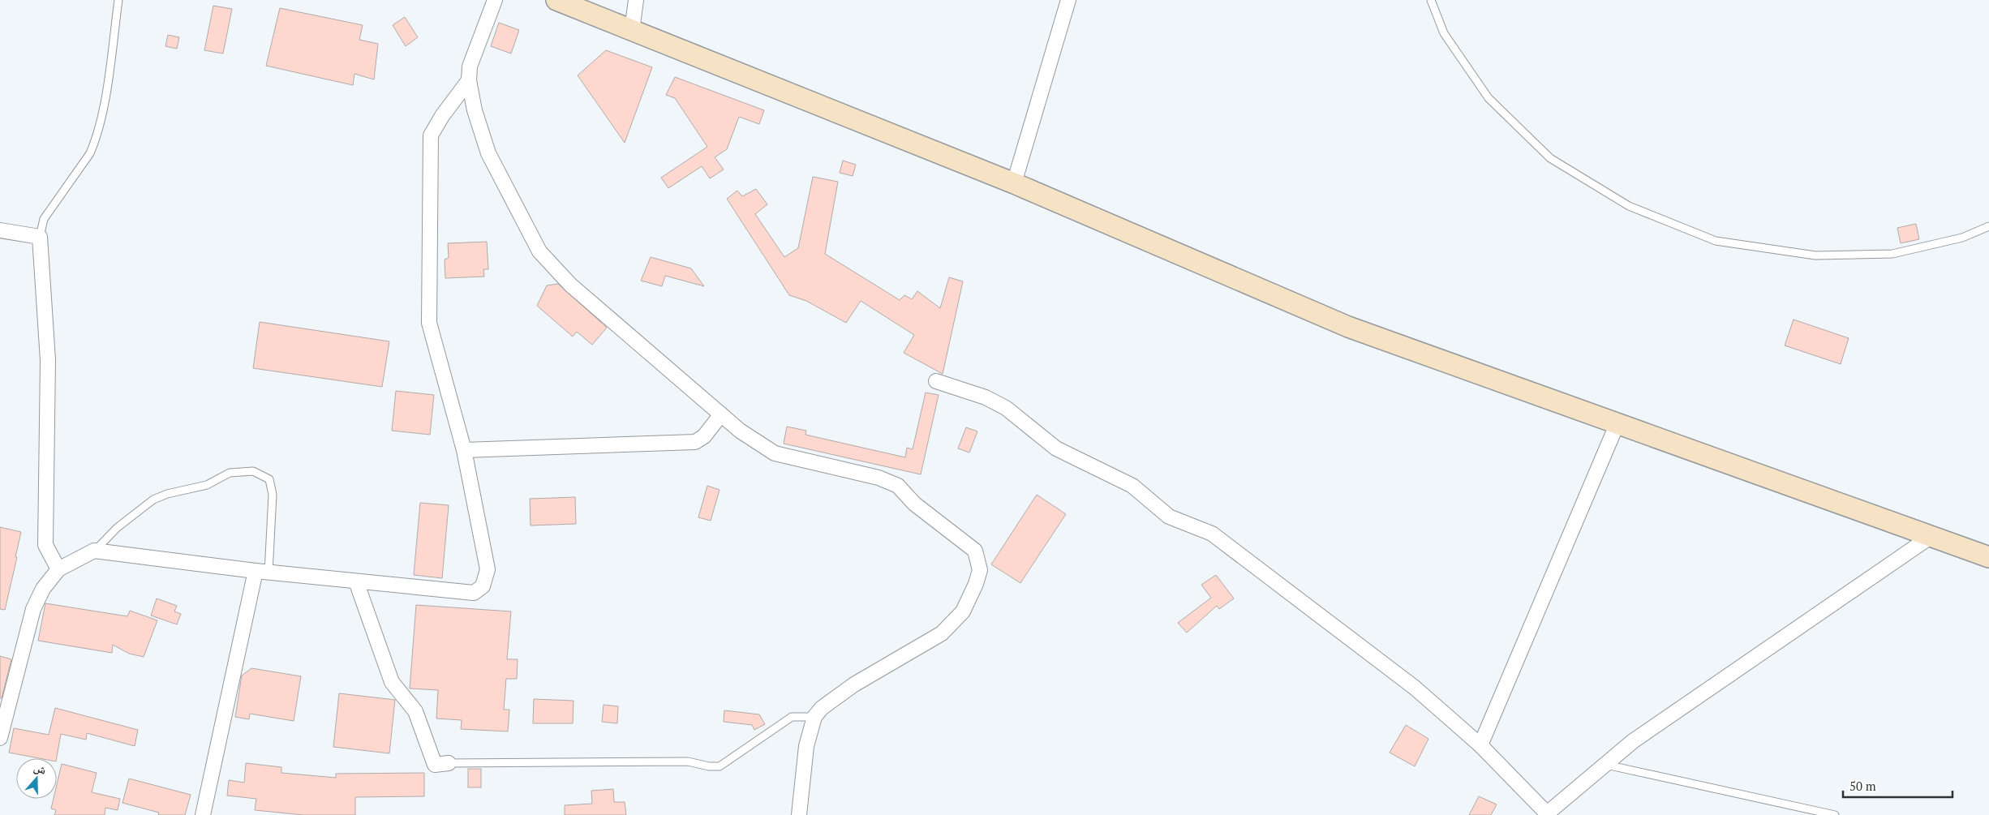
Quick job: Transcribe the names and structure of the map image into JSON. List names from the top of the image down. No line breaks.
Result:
{"scale_bar":"50 m","north":"top"}
